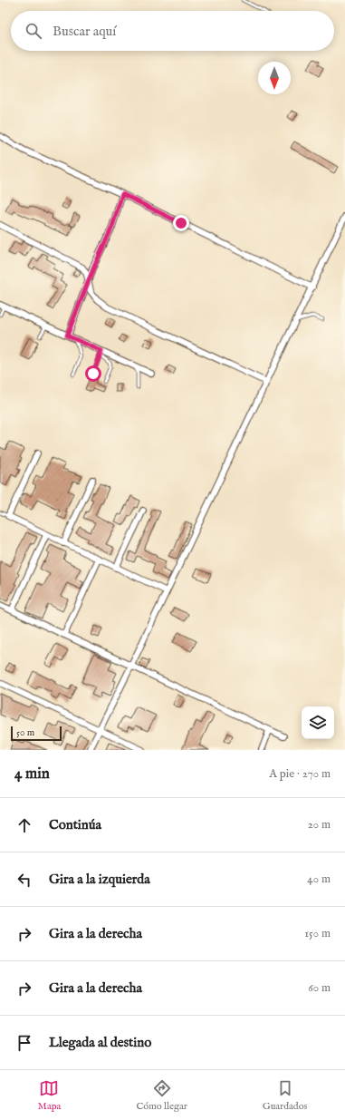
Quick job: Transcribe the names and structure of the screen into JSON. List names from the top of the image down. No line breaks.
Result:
{"scale_bar":"50 m","north":"bottom","page":{"search":"Buscar aquí","scale":"50 m","heading":["4 min","A pie · 270 m"],"list":[["Continúa","20 m"],["Gira a la izquierda","40 m"],["Gira a la derecha","150 m"],["Gira a la derecha","60 m"],"Llegada al destino"],"nav":["Mapa","Cómo llegar","Guardados"]}}
